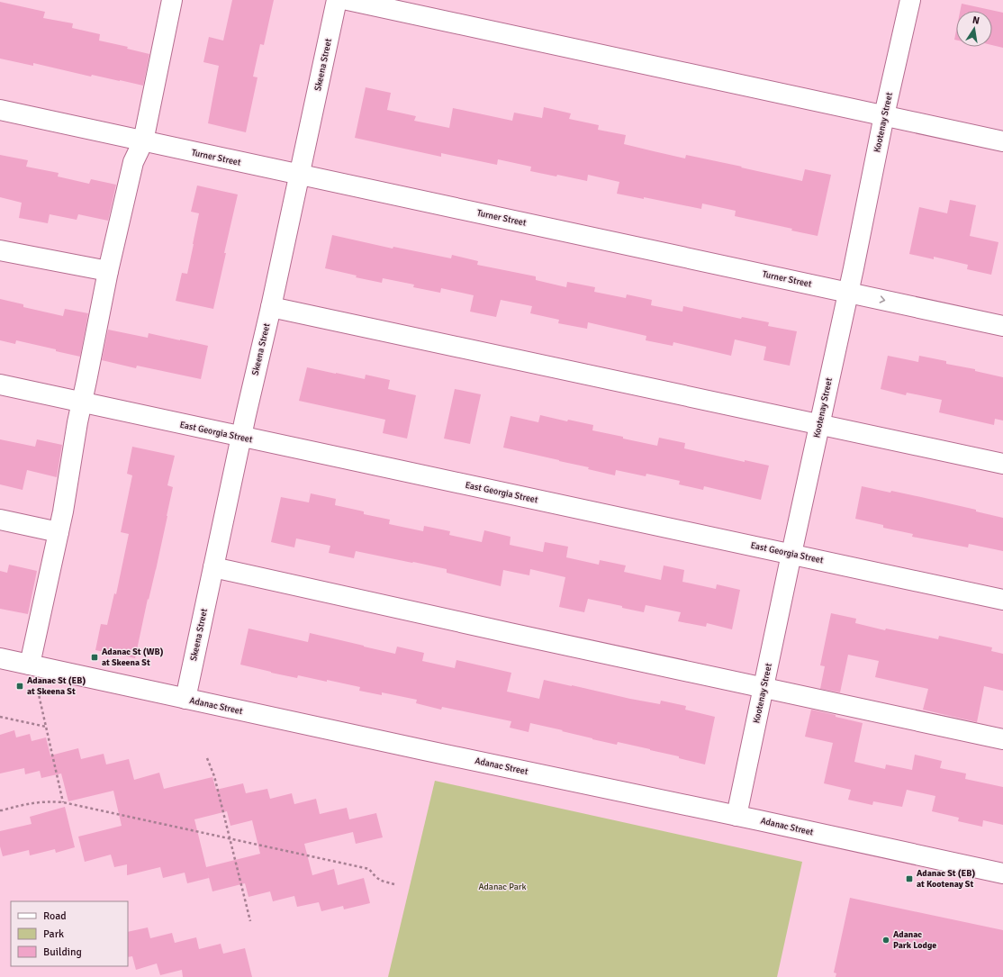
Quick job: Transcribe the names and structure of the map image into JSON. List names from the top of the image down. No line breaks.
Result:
{"streets":{"street":["Skeena Street","Kootenay Street","Turner Street","East Georgia Street","Adanac Street"]},"crossings":[["Skeena Street","Turner Street"],["Skeena Street","East Georgia Street"],["Skeena Street","Adanac Street"],["Kootenay Street","Turner Street"],["Kootenay Street","East Georgia Street"],["Kootenay Street","Adanac Street"]],"parks":["Adanac Park"],"places":{"transit":["Adanac St (WB) at Skeena St","Adanac St (EB) at Skeena St","Adanac St (EB) at Kootenay St"],"other":["Adanac Park Lodge"]},"legend":["Road","Park","Building"],"north":"top"}
